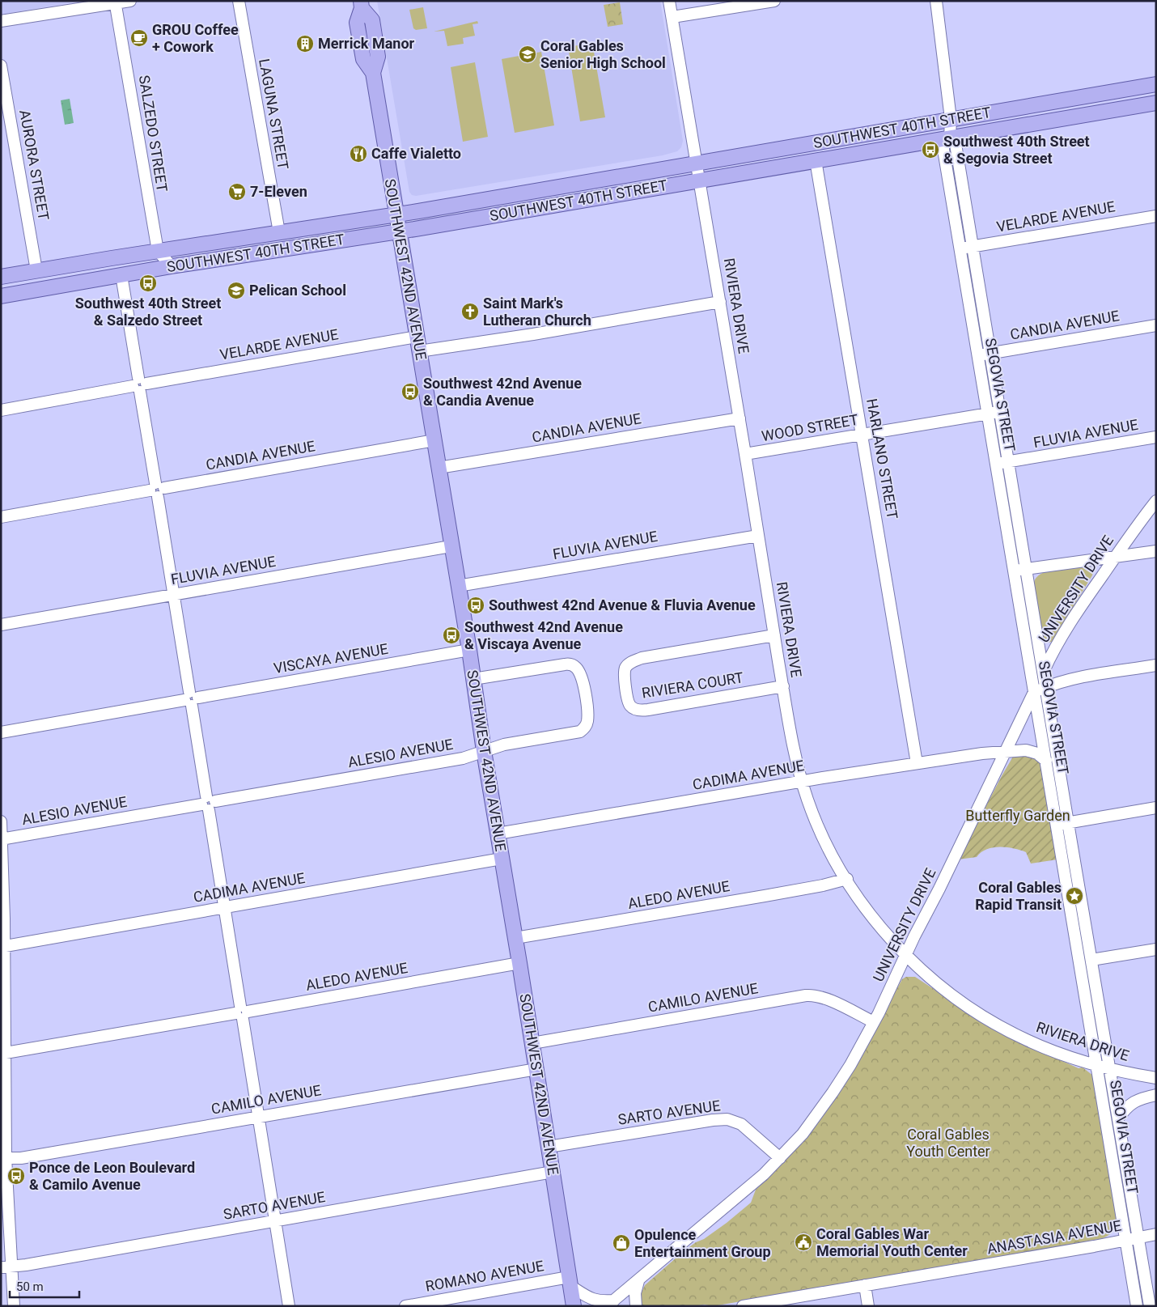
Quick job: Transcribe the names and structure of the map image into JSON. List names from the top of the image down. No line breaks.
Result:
{"streets":{"main road":["SOUTHWEST 40TH STREET","SOUTHWEST 42ND AVENUE"],"street":["LAGUNA STREET","SALZEDO STREET","AURORA STREET","VELARDE AVENUE","RIVIERA DRIVE","CANDIA AVENUE","SEGOVIA STREET","WOOD STREET","FLUVIA AVENUE","HARLANO STREET","UNIVERSITY DRIVE","VISCAYA AVENUE","RIVIERA COURT","ALESIO AVENUE","CADIMA AVENUE","ALEDO AVENUE","CAMILO AVENUE","SARTO AVENUE","ANASTASIA AVENUE","ROMANO AVENUE"]},"crossings":[["LAGUNA STREET","SOUTHWEST 40TH STREET"],["SOUTHWEST 40TH STREET","SALZEDO STREET"],["SOUTHWEST 40TH STREET","AURORA STREET"],["SOUTHWEST 40TH STREET","SOUTHWEST 42ND AVENUE"],["SOUTHWEST 40TH STREET","RIVIERA DRIVE"],["SOUTHWEST 40TH STREET","SEGOVIA STREET"],["SOUTHWEST 40TH STREET","HARLANO STREET"],["VELARDE AVENUE","SOUTHWEST 42ND AVENUE"],["VELARDE AVENUE","SEGOVIA STREET"],["SOUTHWEST 42ND AVENUE","CANDIA AVENUE"],["SOUTHWEST 42ND AVENUE","FLUVIA AVENUE"],["SOUTHWEST 42ND AVENUE","VISCAYA AVENUE"],["SOUTHWEST 42ND AVENUE","ALESIO AVENUE"],["SOUTHWEST 42ND AVENUE","CADIMA AVENUE"],["SOUTHWEST 42ND AVENUE","ALEDO AVENUE"],["SOUTHWEST 42ND AVENUE","CAMILO AVENUE"],["SOUTHWEST 42ND AVENUE","SARTO AVENUE"],["SOUTHWEST 42ND AVENUE","ROMANO AVENUE"],["RIVIERA DRIVE","CANDIA AVENUE"],["RIVIERA DRIVE","SEGOVIA STREET"],["RIVIERA DRIVE","WOOD STREET"],["RIVIERA DRIVE","FLUVIA AVENUE"],["RIVIERA DRIVE","UNIVERSITY DRIVE"],["RIVIERA DRIVE","RIVIERA COURT"],["RIVIERA DRIVE","CADIMA AVENUE"],["RIVIERA DRIVE","ALEDO AVENUE"],["CANDIA AVENUE","SEGOVIA STREET"],["SEGOVIA STREET","WOOD STREET"],["SEGOVIA STREET","FLUVIA AVENUE"],["SEGOVIA STREET","UNIVERSITY DRIVE"],["SEGOVIA STREET","CADIMA AVENUE"],["SEGOVIA STREET","ANASTASIA AVENUE"],["WOOD STREET","HARLANO STREET"],["HARLANO STREET","CADIMA AVENUE"],["UNIVERSITY DRIVE","CADIMA AVENUE"],["UNIVERSITY DRIVE","CAMILO AVENUE"],["UNIVERSITY DRIVE","SARTO AVENUE"]],"parks":["Butterfly Garden","Coral Gables Youth Center"],"places":{"cafe":["GROU Coffee + Cowork"],"building":["Merrick Manor"],"school or university":["Coral Gables Senior High School","Pelican School"],"bus stop":["Southwest 40th Street & Segovia Street","Southwest 40th Street & Salzedo Street","Southwest 42nd Avenue & Candia Avenue","Southwest 42nd Avenue & Fluvia Avenue","Southwest 42nd Avenue & Viscaya Avenue","Ponce de Leon Boulevard & Camilo Avenue"],"restaurant":["Caffe Vialetto"],"supermarket":["7-Eleven"],"church":["Saint Mark's Lutheran Church"],"place":["Coral Gables Rapid Transit"],"public building":["Coral Gables War Memorial Youth Center"],"shop":["Opulence Entertainment Group"]},"scale_bar":"50 m"}
